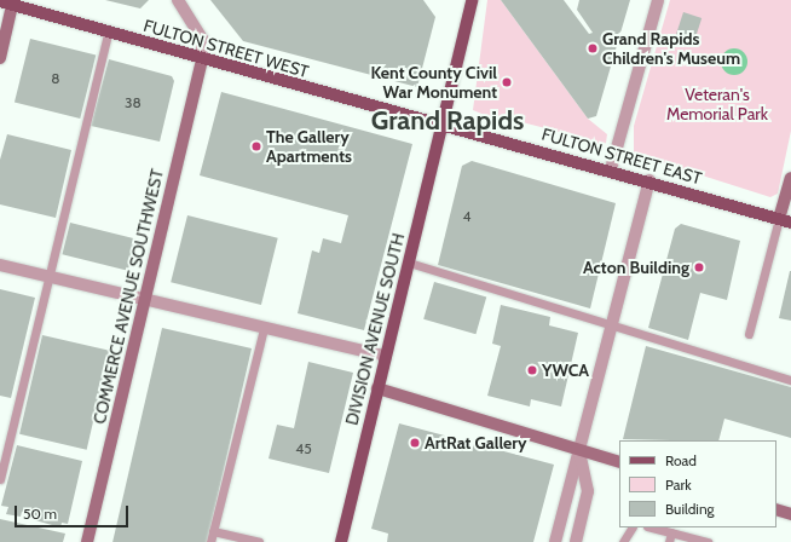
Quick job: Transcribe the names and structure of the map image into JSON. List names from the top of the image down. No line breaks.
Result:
{"streets":{"main road":["FULTON STREET WEST","FULTON STREET EAST","DIVISION AVENUE SOUTH"],"street":["COMMERCE AVENUE SOUTHWEST"]},"crossings":[["FULTON STREET WEST","FULTON STREET EAST"],["FULTON STREET WEST","COMMERCE AVENUE SOUTHWEST"],["FULTON STREET WEST","DIVISION AVENUE SOUTH"],["FULTON STREET EAST","DIVISION AVENUE SOUTH"]],"districts":["Grand Rapids"],"parks":["Veteran's Memorial Park"],"places":["Grand Rapids Children's Museum","Kent County Civil War Monument","The Gallery Apartments","Acton Building","YWCA","ArtRat Gallery"],"house_numbers":["8","38","4","45"],"legend":["Road","Park","Building"],"scale_bar":"50 m"}
